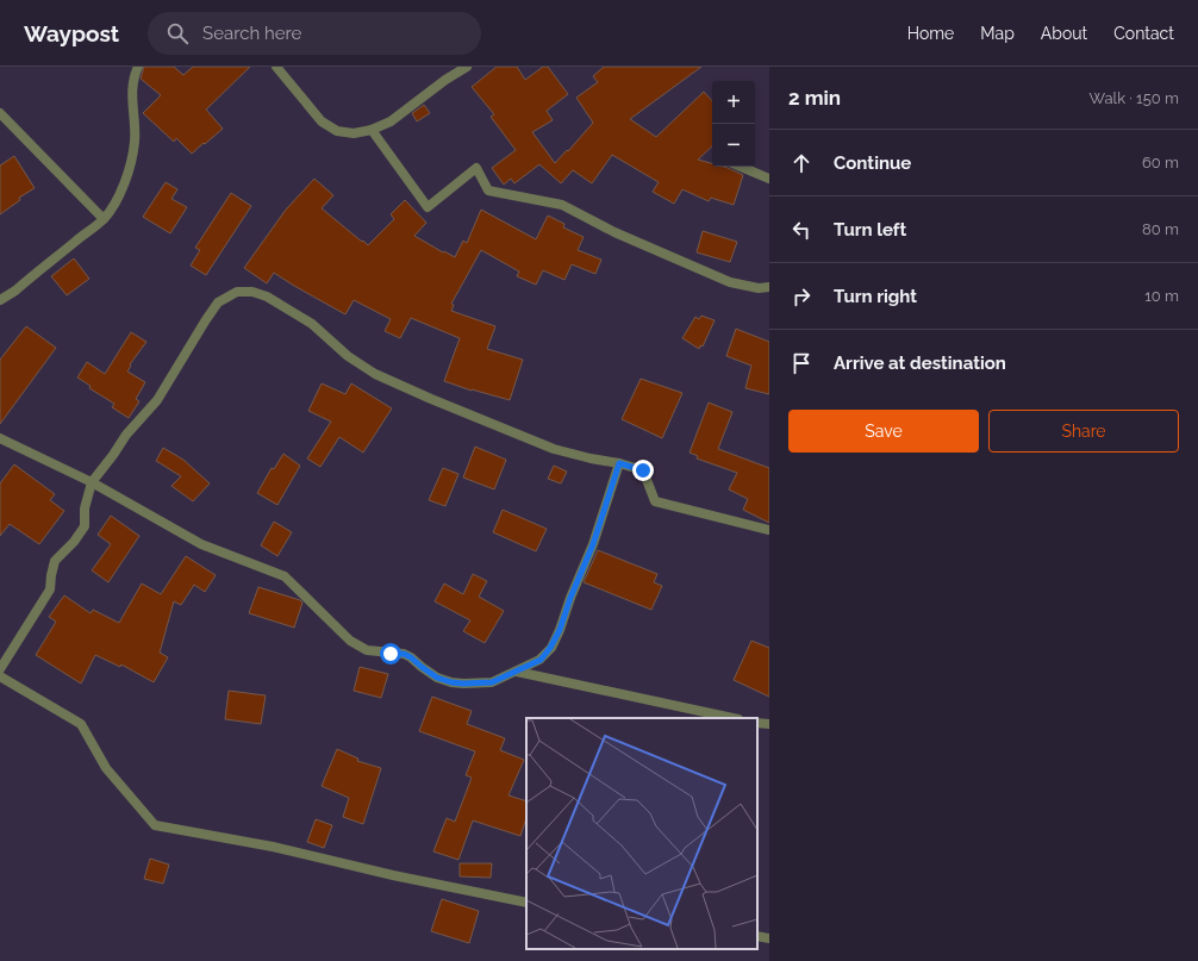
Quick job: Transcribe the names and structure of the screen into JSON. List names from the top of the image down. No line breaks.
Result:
{"page":{"header":"Waypost","search":"Search here","nav":["Home","Map","About","Contact"],"heading":["2 min","Walk · 150 m"],"map_buttons":["+","−"],"list":[["Continue","60 m"],["Turn left","80 m"],["Turn right","10 m"],"Arrive at destination"],"buttons":["Save","Share"]}}
